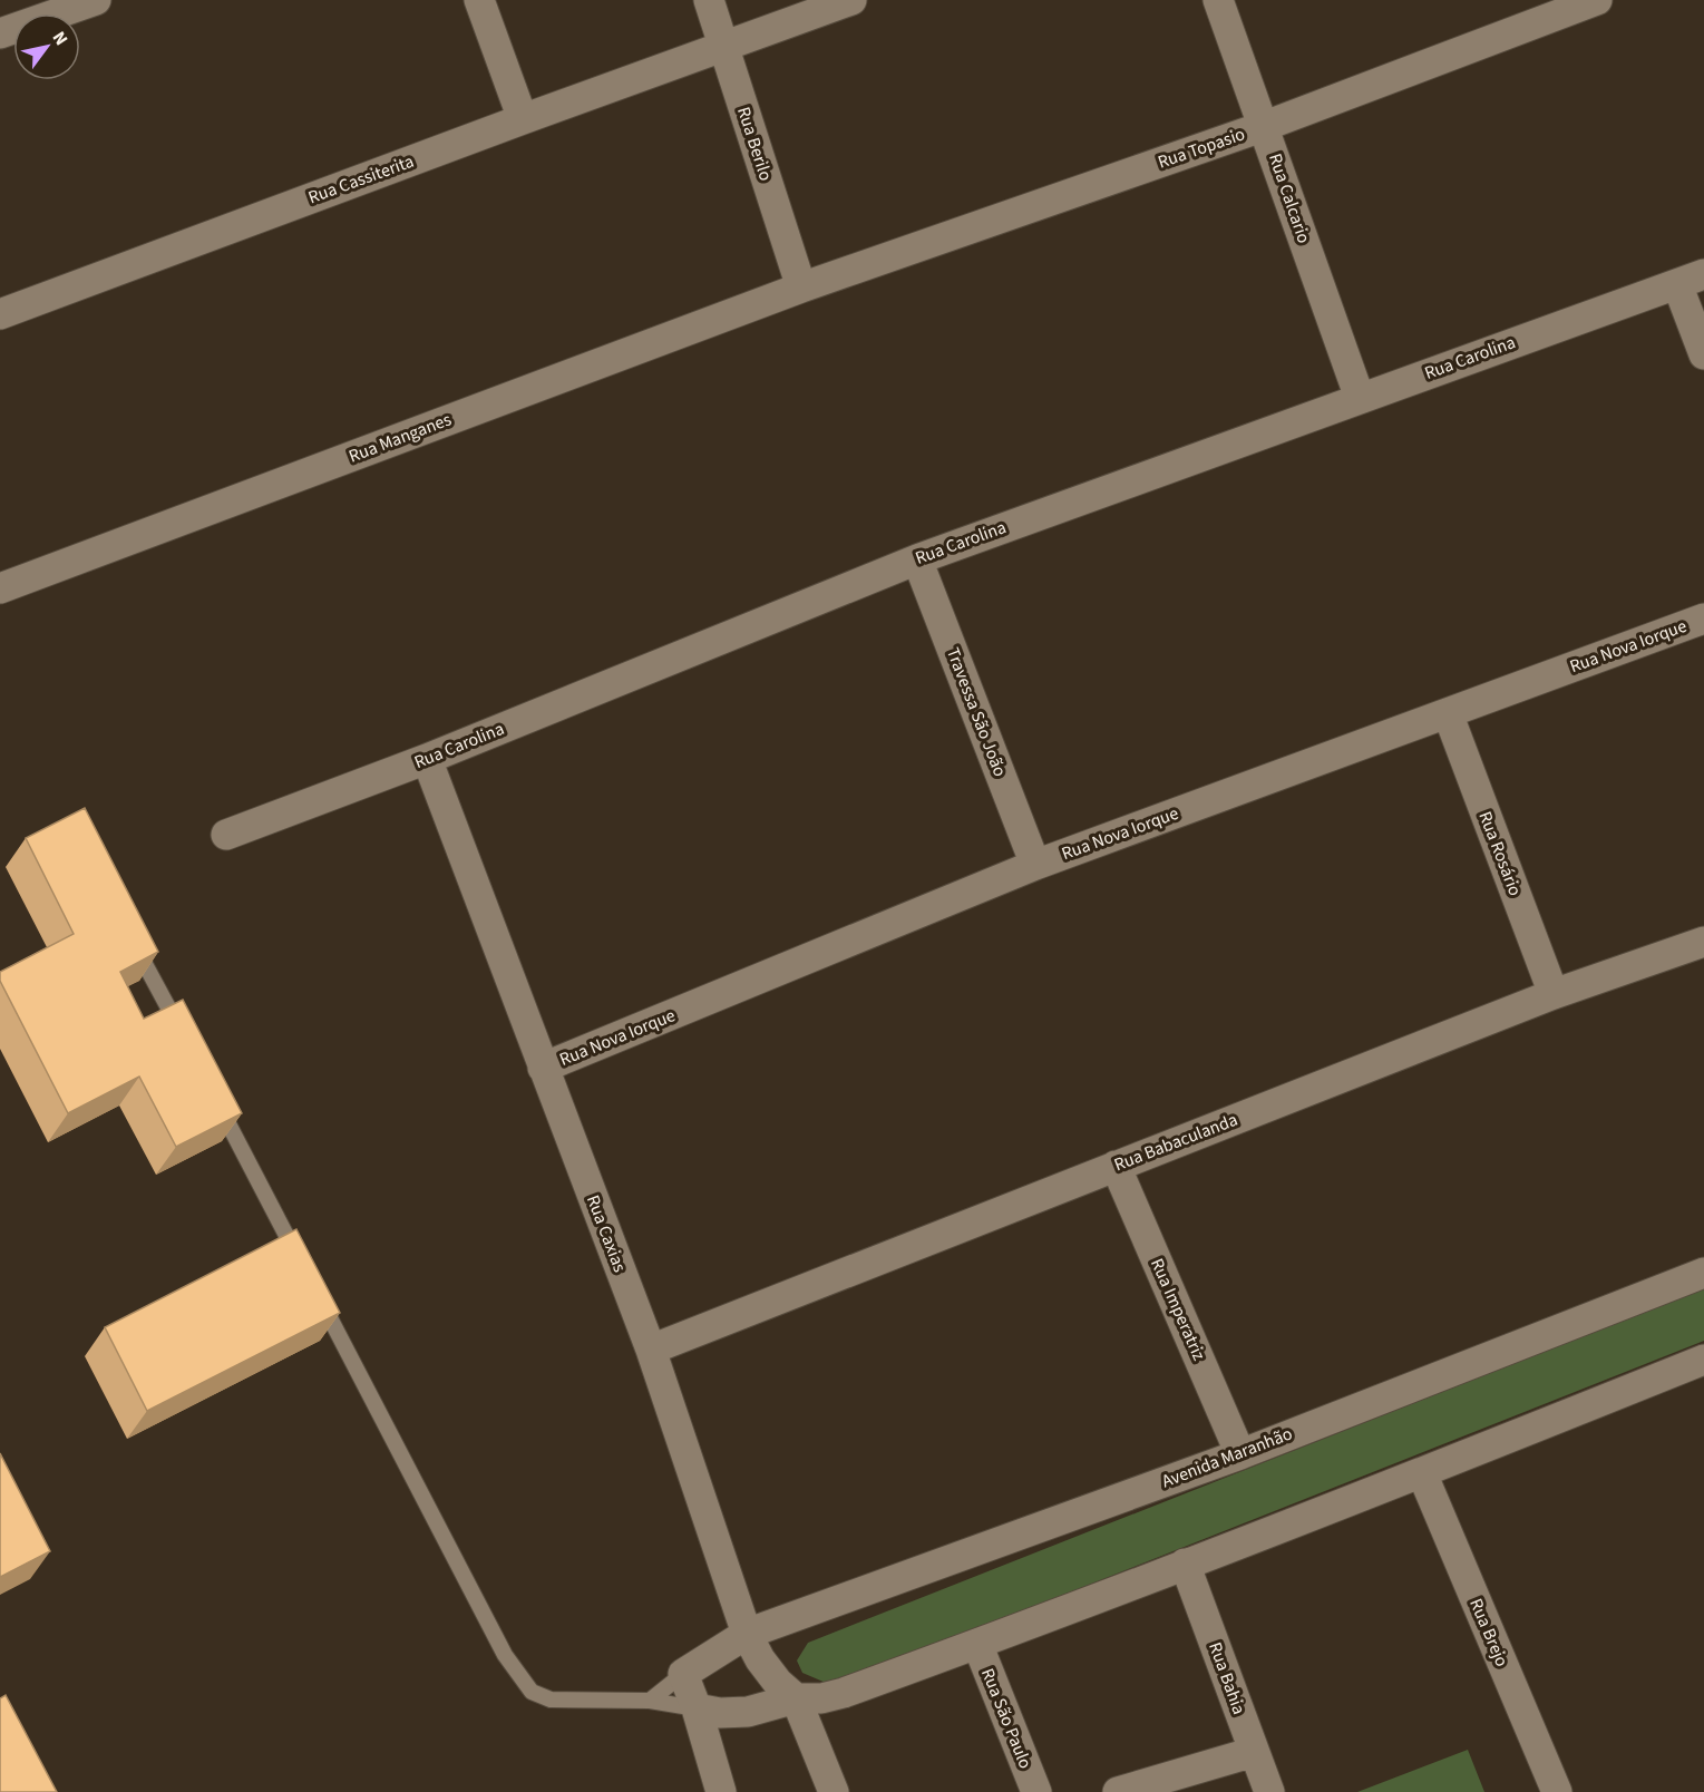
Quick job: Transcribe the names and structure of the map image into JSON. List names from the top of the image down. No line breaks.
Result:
{"streets":{"street":["Rua Berilo","Rua Topasio","Rua Cassiterita","Rua Calcario","Rua Carolina","Rua Manganes","Rua Nova Iorque","Travessa São João","Rua Rosário","Rua Babaculanda","Rua Caxias","Rua Imperatriz","Avenida Maranhão","Rua Brejo","Rua Bahia","Rua São Paulo"]},"crossings":[["Rua Berilo","Rua Topasio"],["Rua Berilo","Rua Cassiterita"],["Rua Berilo","Rua Manganes"],["Rua Topasio","Rua Calcario"],["Rua Topasio","Rua Manganes"],["Rua Calcario","Rua Carolina"],["Rua Carolina","Travessa São João"],["Rua Carolina","Rua Caxias"],["Rua Nova Iorque","Travessa São João"],["Rua Nova Iorque","Rua Rosário"],["Rua Nova Iorque","Rua Caxias"],["Rua Rosário","Rua Babaculanda"],["Rua Babaculanda","Rua Caxias"],["Rua Babaculanda","Rua Imperatriz"],["Rua Caxias","Avenida Maranhão"],["Rua Imperatriz","Avenida Maranhão"]],"north":"top right"}
